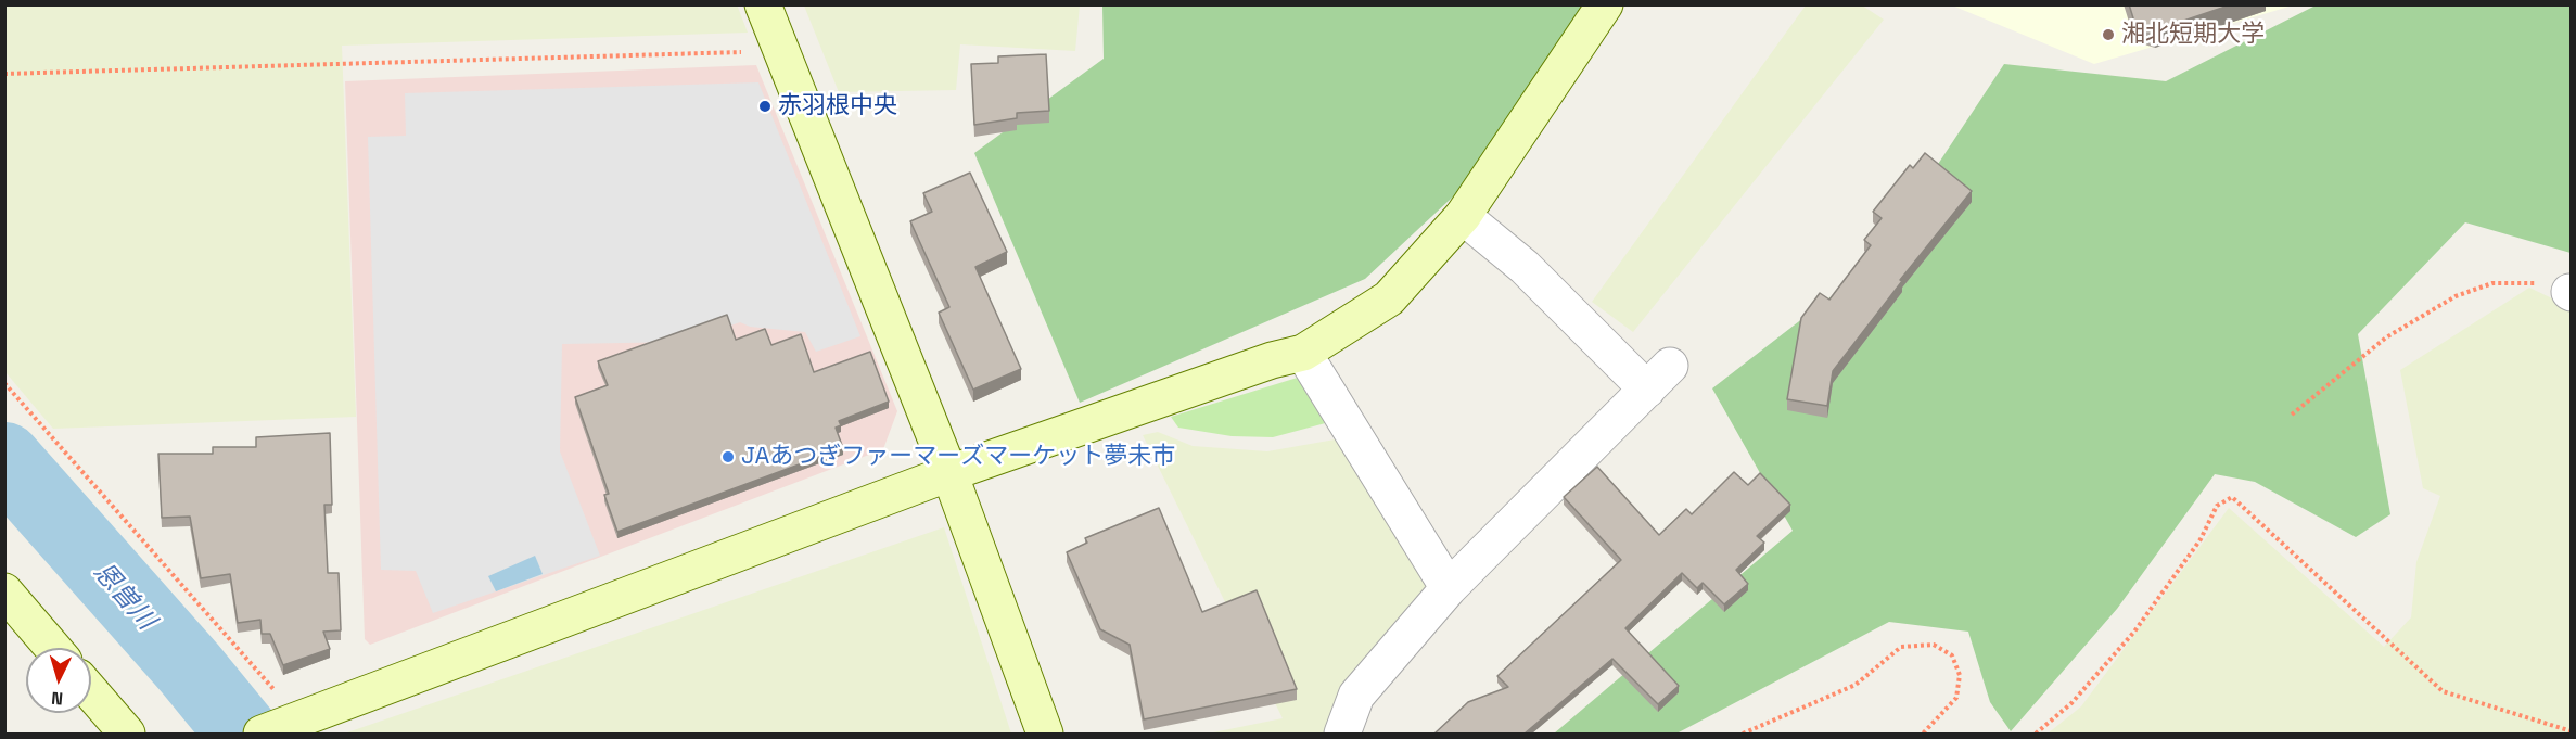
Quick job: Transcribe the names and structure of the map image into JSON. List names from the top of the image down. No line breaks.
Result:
{"water":["恩曽川"],"places":["湘北短期大学","赤羽根中央","JAあつぎファーマーズマーケット夢未市"],"north":"bottom"}
